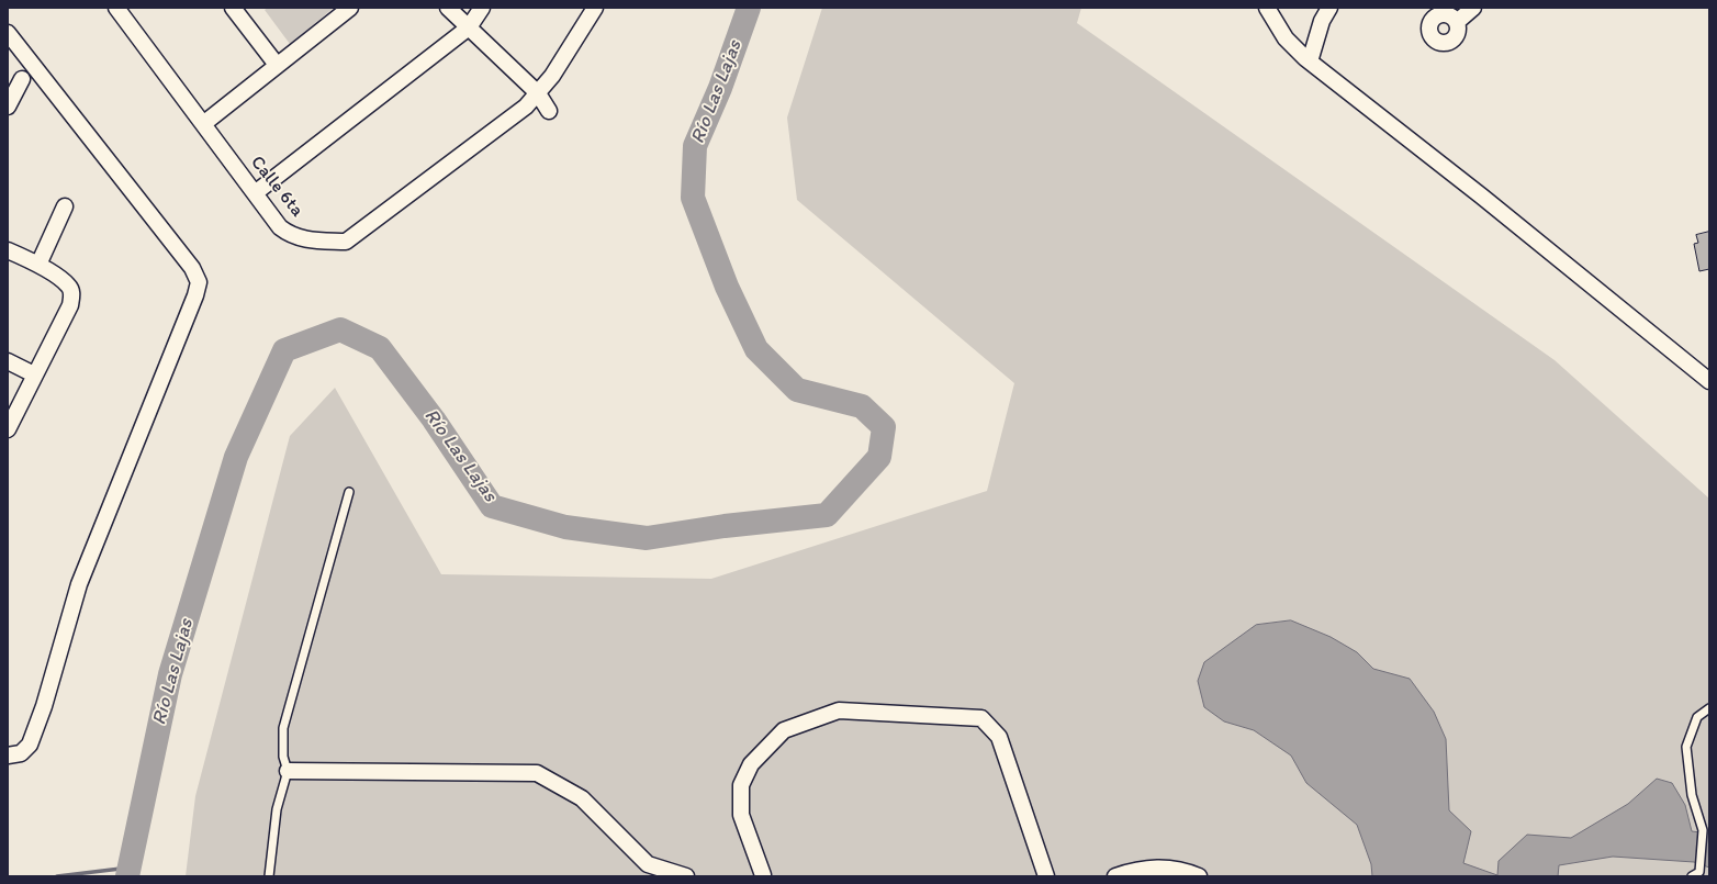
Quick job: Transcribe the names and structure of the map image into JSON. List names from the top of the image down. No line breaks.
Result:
{"streets":{"street":["Calle 6ta"]},"water":["Río Las Lajas"]}
